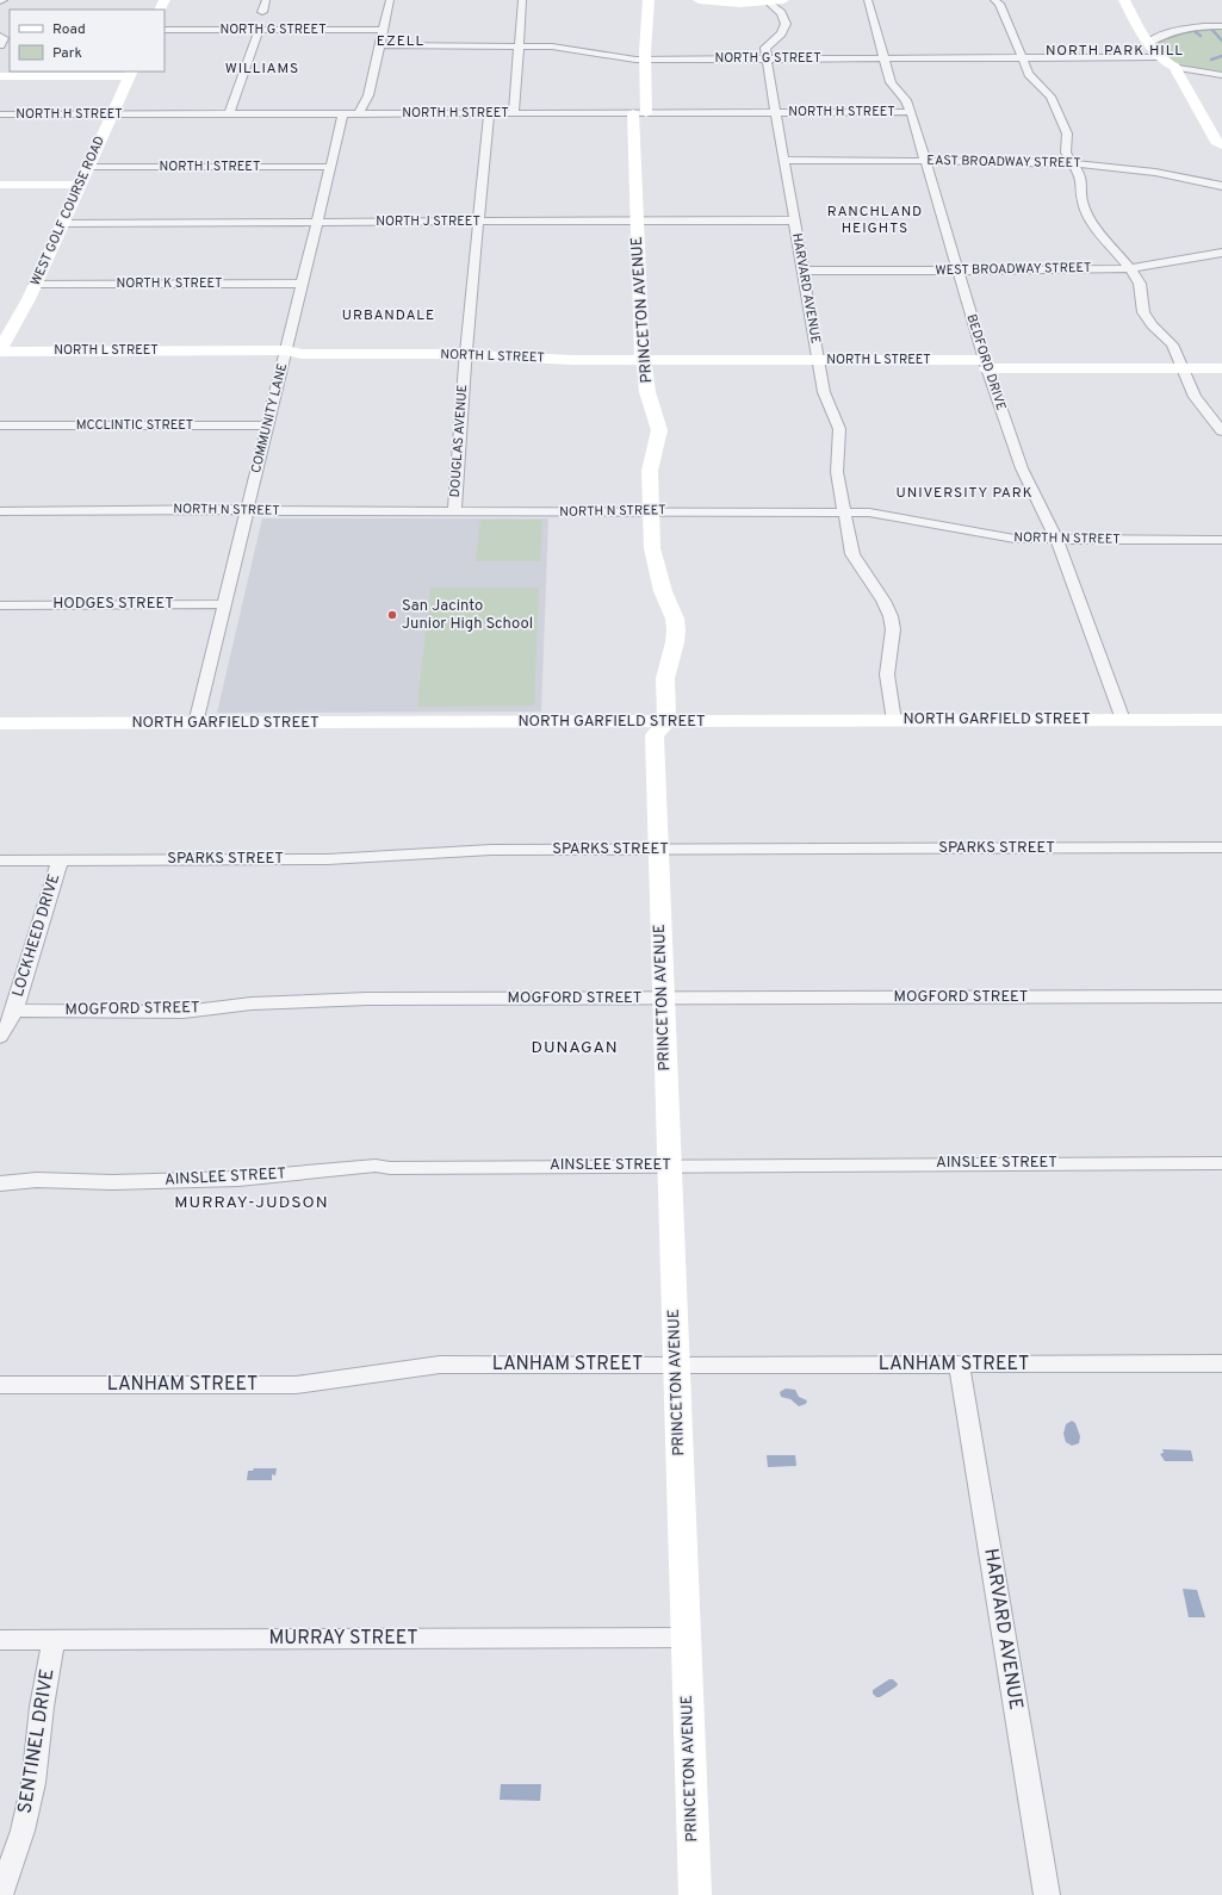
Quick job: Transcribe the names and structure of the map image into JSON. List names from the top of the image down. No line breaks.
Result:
{"streets":{"street":["NORTH G STREET","NORTH H STREET","EAST BROADWAY STREET","NORTH I STREET","WEST GOLF COURSE ROAD","NORTH J STREET","WEST BROADWAY STREET","NORTH K STREET","HARVARD AVENUE","PRINCETON AVENUE","NORTH L STREET","BEDFORD DRIVE","COMMUNITY LANE","MCCLINTIC STREET","DOUGLAS AVENUE","NORTH N STREET","HODGES STREET","NORTH GARFIELD STREET","SPARKS STREET","LOCKHEED DRIVE","MOGFORD STREET","AINSLEE STREET","LANHAM STREET","MURRAY STREET","SENTINEL DRIVE"]},"crossings":[["NORTH G STREET","HARVARD AVENUE"],["NORTH G STREET","PRINCETON AVENUE"],["NORTH G STREET","BEDFORD DRIVE"],["NORTH H STREET","WEST GOLF COURSE ROAD"],["NORTH H STREET","HARVARD AVENUE"],["NORTH H STREET","PRINCETON AVENUE"],["NORTH H STREET","BEDFORD DRIVE"],["NORTH H STREET","COMMUNITY LANE"],["NORTH H STREET","DOUGLAS AVENUE"],["EAST BROADWAY STREET","HARVARD AVENUE"],["EAST BROADWAY STREET","BEDFORD DRIVE"],["NORTH I STREET","WEST GOLF COURSE ROAD"],["NORTH I STREET","COMMUNITY LANE"],["WEST GOLF COURSE ROAD","NORTH J STREET"],["WEST GOLF COURSE ROAD","NORTH K STREET"],["WEST GOLF COURSE ROAD","NORTH L STREET"],["NORTH J STREET","HARVARD AVENUE"],["NORTH J STREET","PRINCETON AVENUE"],["NORTH J STREET","COMMUNITY LANE"],["NORTH J STREET","DOUGLAS AVENUE"],["WEST BROADWAY STREET","HARVARD AVENUE"],["WEST BROADWAY STREET","BEDFORD DRIVE"],["NORTH K STREET","COMMUNITY LANE"],["HARVARD AVENUE","NORTH L STREET"],["HARVARD AVENUE","NORTH N STREET"],["HARVARD AVENUE","NORTH GARFIELD STREET"],["HARVARD AVENUE","LANHAM STREET"],["PRINCETON AVENUE","NORTH L STREET"],["PRINCETON AVENUE","NORTH N STREET"],["PRINCETON AVENUE","NORTH GARFIELD STREET"],["PRINCETON AVENUE","SPARKS STREET"],["PRINCETON AVENUE","MOGFORD STREET"],["PRINCETON AVENUE","AINSLEE STREET"],["PRINCETON AVENUE","LANHAM STREET"],["PRINCETON AVENUE","MURRAY STREET"],["NORTH L STREET","BEDFORD DRIVE"],["NORTH L STREET","COMMUNITY LANE"],["NORTH L STREET","DOUGLAS AVENUE"],["BEDFORD DRIVE","NORTH N STREET"],["BEDFORD DRIVE","NORTH GARFIELD STREET"],["COMMUNITY LANE","MCCLINTIC STREET"],["COMMUNITY LANE","NORTH N STREET"],["COMMUNITY LANE","HODGES STREET"],["COMMUNITY LANE","NORTH GARFIELD STREET"],["DOUGLAS AVENUE","NORTH N STREET"],["SPARKS STREET","LOCKHEED DRIVE"],["LOCKHEED DRIVE","MOGFORD STREET"],["MURRAY STREET","SENTINEL DRIVE"]],"districts":["EZELL","NORTH PARK HILL","WILLIAMS","RANCHLAND HEIGHTS","URBANDALE","UNIVERSITY PARK","DUNAGAN","MURRAY-JUDSON"],"places":["San Jacinto Junior High School"],"legend":["Road","Park"]}
